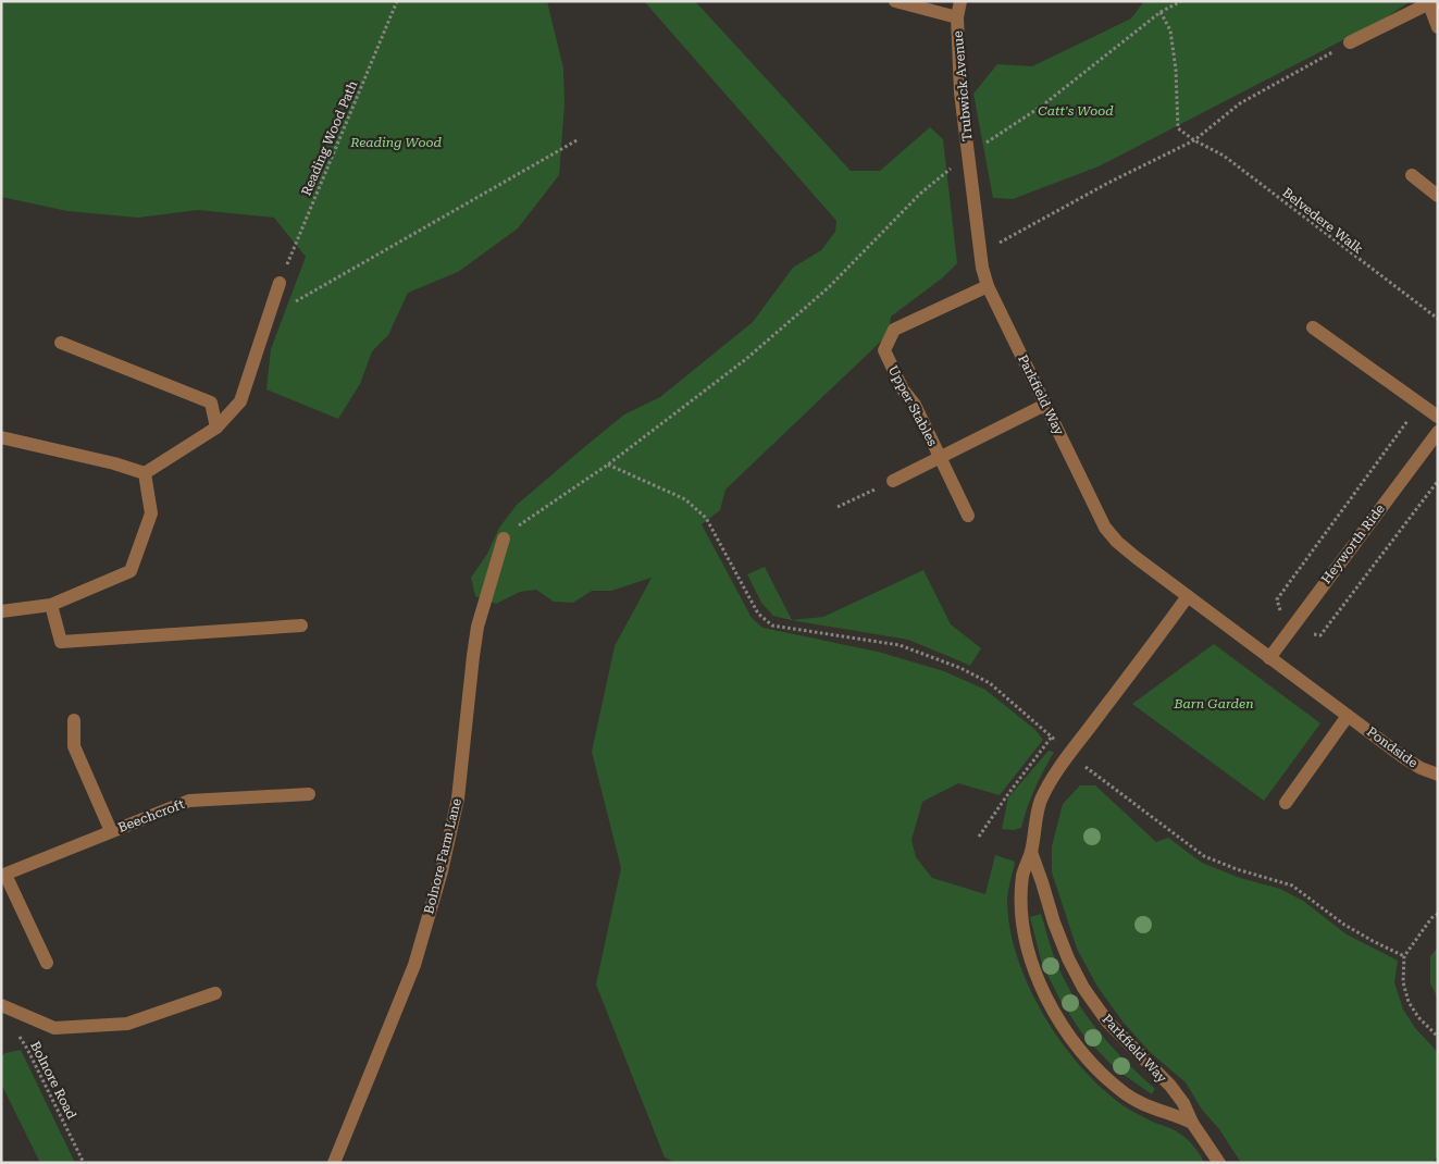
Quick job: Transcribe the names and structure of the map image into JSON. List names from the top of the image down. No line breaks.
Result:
{"streets":{"street":["Trubwick Avenue","Parkfield Way","Upper Stables","Heyworth Ride","Pondside","Beechcroft","Bolnore Farm Lane"],"path":["Reading Wood Path","Belvedere Walk","Bolnore Road"]},"crossings":[["Trubwick Avenue","Parkfield Way"],["Parkfield Way","Upper Stables"],["Parkfield Way","Heyworth Ride"],["Parkfield Way","Pondside"],["Heyworth Ride","Pondside"]],"parks":["Catt's Wood","Reading Wood","Barn Garden"]}
